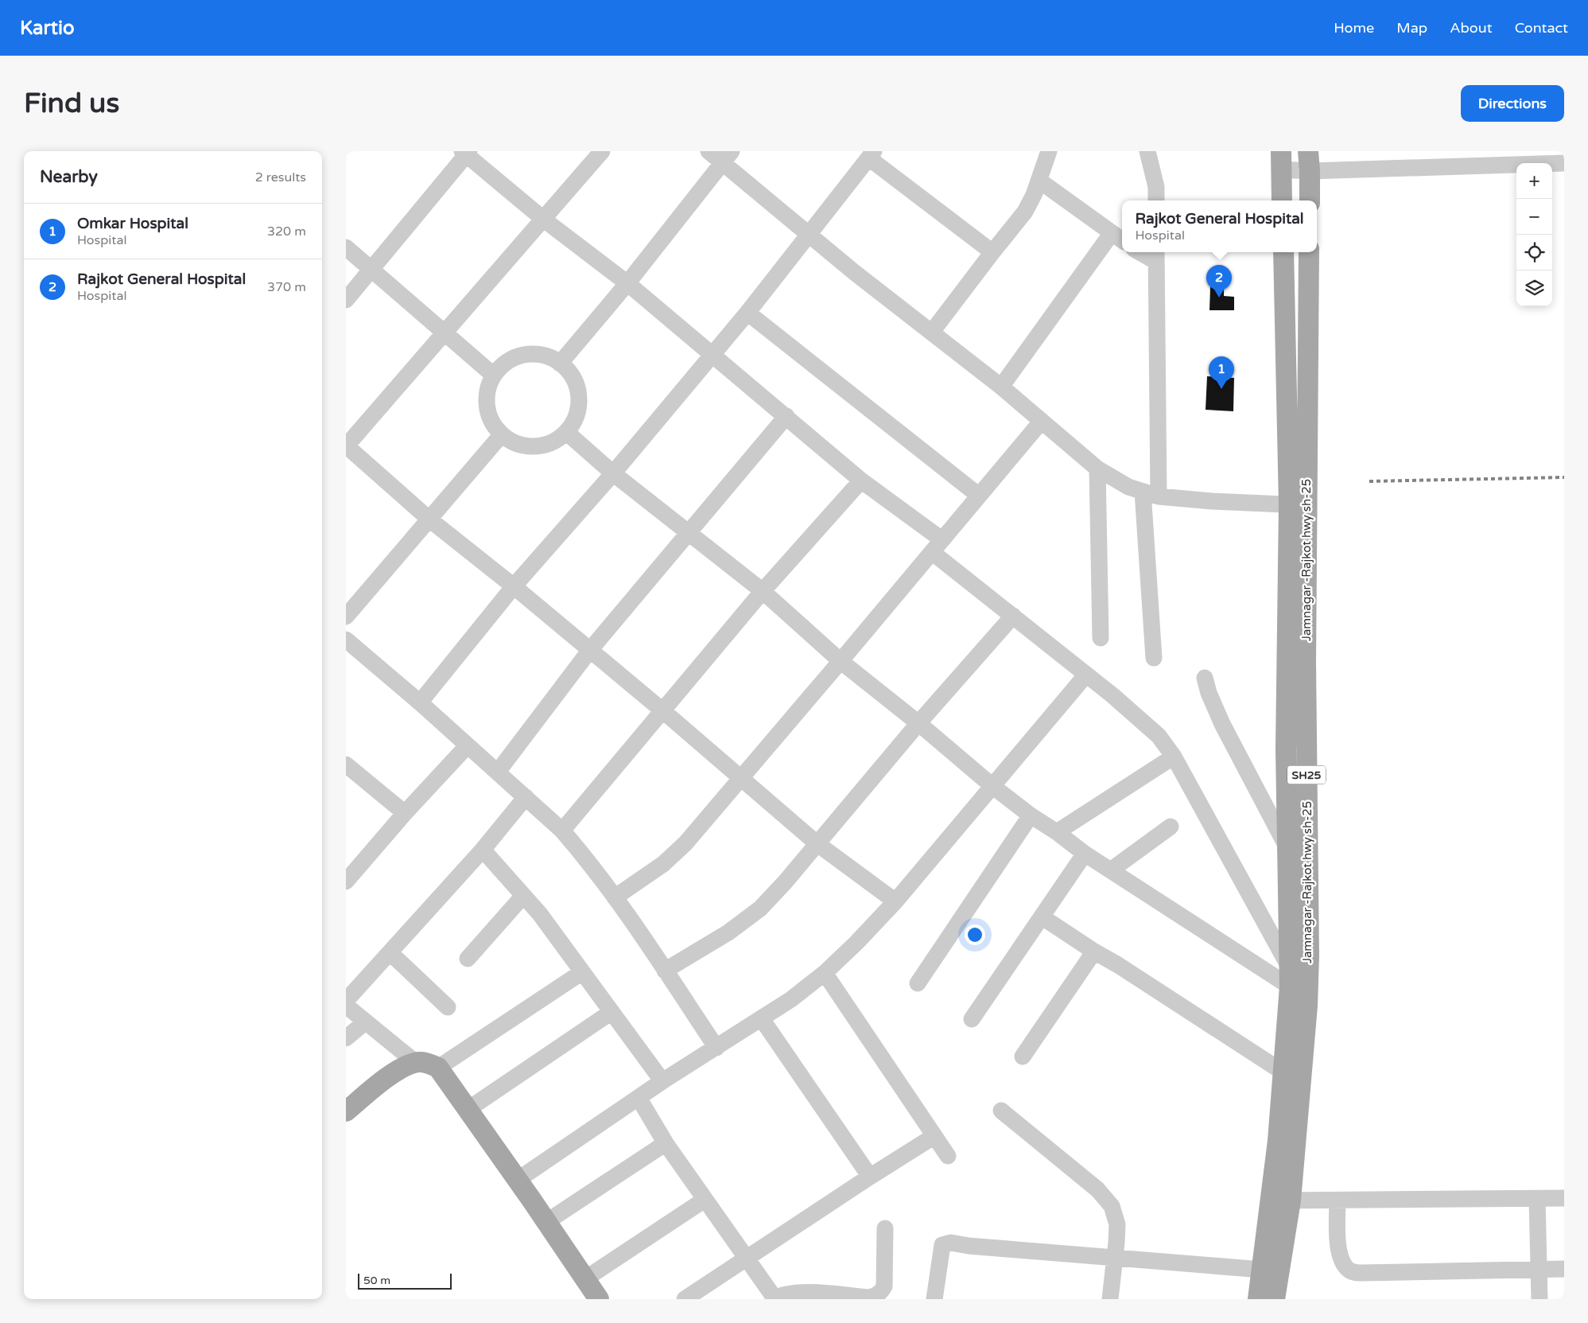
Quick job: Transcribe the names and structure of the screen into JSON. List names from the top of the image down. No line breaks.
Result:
{"streets":{"main road":["Jamnagar -Rajkot hwy sh-25","SH25"]},"crossings":[["Jamnagar -Rajkot hwy sh-25","SH25"]],"scale_bar":"50 m","page":{"header":"Kartio","nav":["Home","Map","About","Contact"],"buttons":"Directions","title":"Find us","heading":["Nearby","2 results"],"map_buttons":["+","−"],"popup":["Rajkot General Hospital","Hospital"],"list":[{"mark":"1","name":"Omkar Hospital","note":"Hospital","value":"320 m"},{"mark":"2","name":"Rajkot General Hospital","note":"Hospital","value":"370 m"}],"pins":["2","1"],"scale":"50 m"}}
